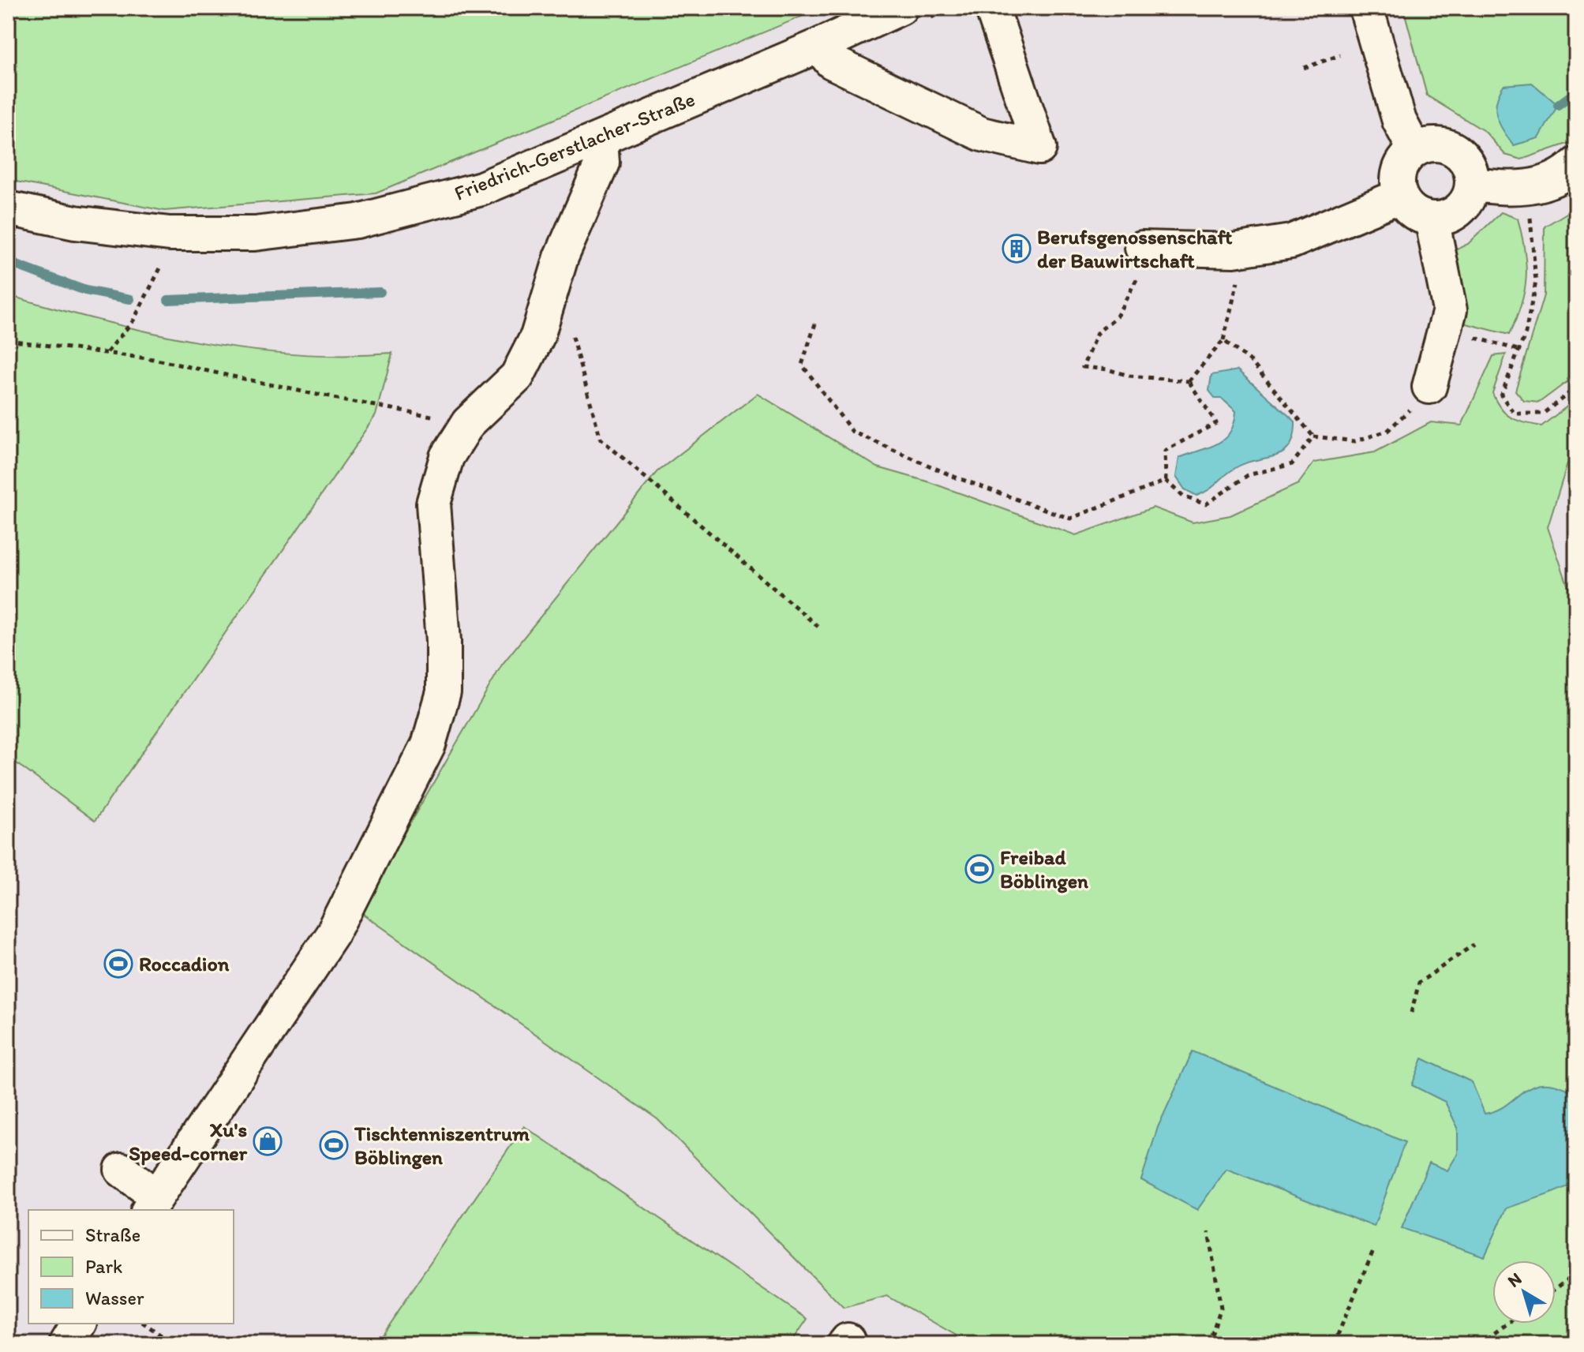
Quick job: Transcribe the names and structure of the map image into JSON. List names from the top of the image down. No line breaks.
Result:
{"streets":{"street":["Friedrich-Gerstlacher-Straße"]},"places":{"building":["Berufsgenossenschaft der Bauwirtschaft"],"sports":["Freibad Böblingen","Roccadion","Tischtenniszentrum Böblingen"],"shop":["Xu's Speed-corner"]},"legend":["Straße","Park","Wasser"],"north":"top left"}
